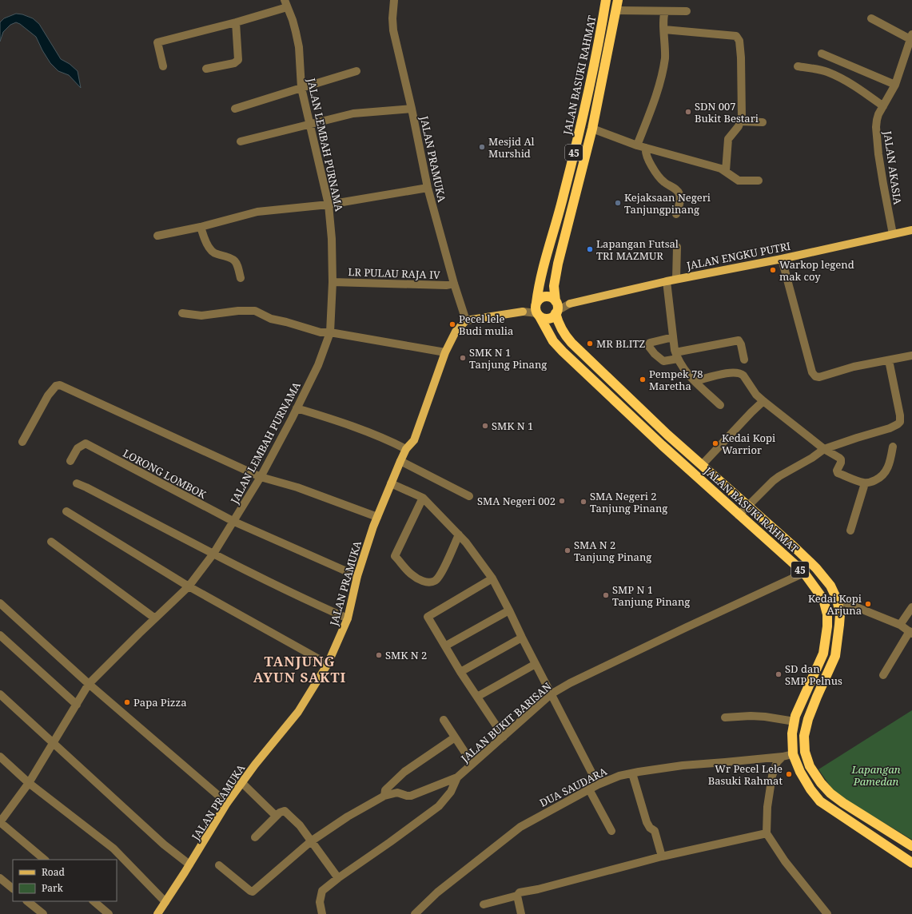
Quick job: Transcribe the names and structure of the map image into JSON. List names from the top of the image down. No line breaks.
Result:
{"streets":{"highway":["JALAN BASUKI RAHMAT","45"],"main road":["JALAN PRAMUKA","JALAN ENGKU PUTRI"],"street":["JALAN LEMBAH PURNAMA","JALAN AKASIA","LR PULAU RAJA IV","LORONG LOMBOK","JALAN BUKIT BARISAN","DUA SAUDARA"]},"crossings":[["JALAN BASUKI RAHMAT","JALAN BUKIT BARISAN"],["JALAN BASUKI RAHMAT","DUA SAUDARA"],["JALAN LEMBAH PURNAMA","LR PULAU RAJA IV"],["JALAN LEMBAH PURNAMA","LORONG LOMBOK"],["JALAN PRAMUKA","LR PULAU RAJA IV"],["JALAN PRAMUKA","LORONG LOMBOK"],["JALAN AKASIA","JALAN ENGKU PUTRI"]],"districts":["TANJUNG AYUN SAKTI"],"parks":["Lapangan Pamedan"],"places":["SDN 007 Bukit Bestari","Mesjid Al Murshid","Kejaksaan Negeri Tanjungpinang","Lapangan Futsal TRI MAZMUR","Warkop legend mak coy","Pecel lele Budi mulia","MR BLITZ","SMK N 1 Tanjung Pinang","Pempek 78 Maretha","SMK N 1","Kedai Kopi Warrior","SMA Negeri 002","SMA Negeri 2 Tanjung Pinang","SMA N 2 Tanjung Pinang","SMP N 1 Tanjung Pinang","Kedai Kopi Arjuna","SMK N 2","SD dan SMP Pelnus","Papa Pizza","Wr Pecel Lele Basuki Rahmat"],"legend":["Road","Park"]}
